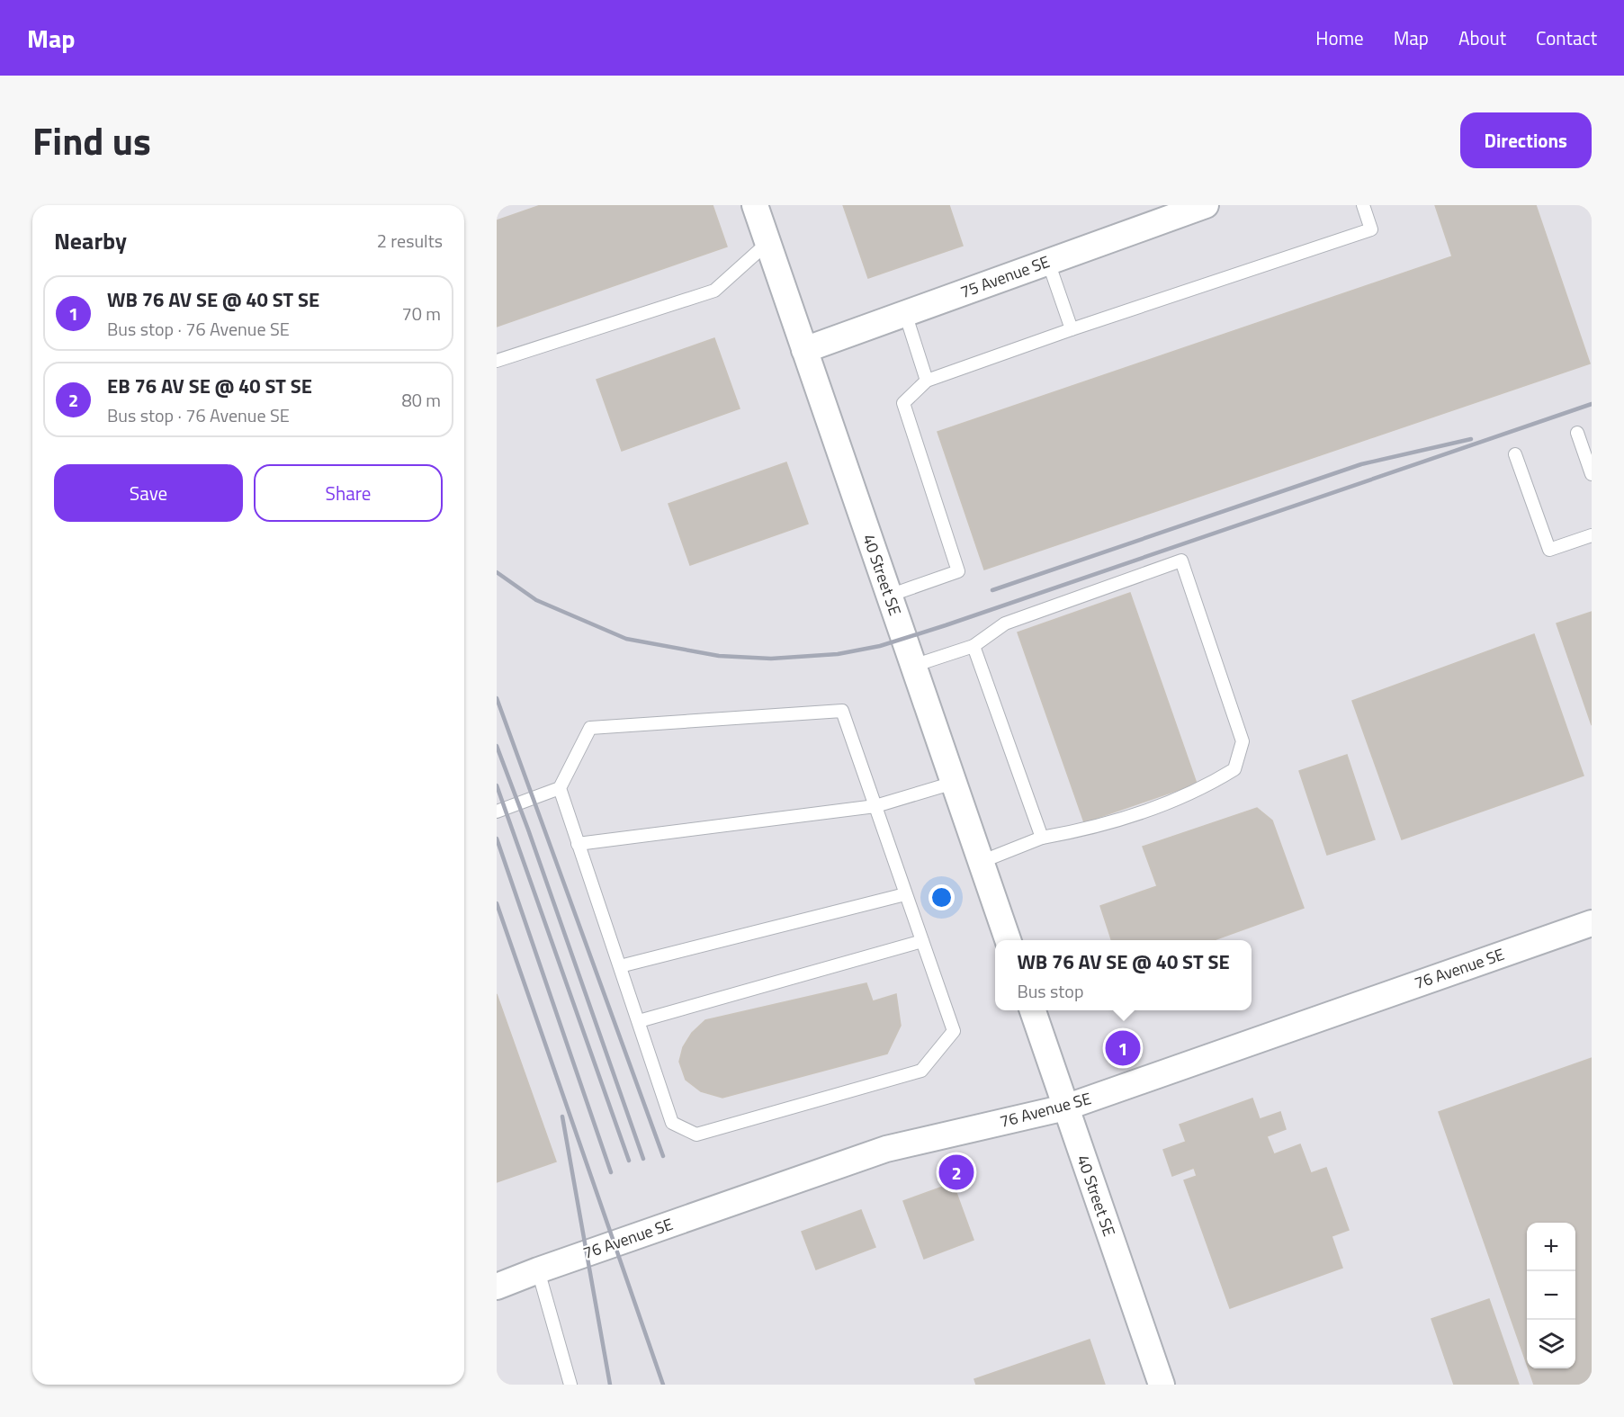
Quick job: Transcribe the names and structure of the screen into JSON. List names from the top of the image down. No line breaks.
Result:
{"streets":{"street":["75 Avenue SE","40 Street SE","76 Avenue SE"]},"crossings":[["75 Avenue SE","40 Street SE"],["40 Street SE","76 Avenue SE"]],"page":{"header":"Map","nav":["Home","Map","About","Contact"],"title":"Find us","buttons":["Directions",["Save","Share"]],"heading":["Nearby","2 results"],"list":[{"mark":"1","name":"WB 76 AV SE @ 40 ST SE","note":"Bus stop · 76 Avenue SE","value":"70 m"},{"mark":"2","name":"EB 76 AV SE @ 40 ST SE","note":"Bus stop · 76 Avenue SE","value":"80 m"}],"popup":["WB 76 AV SE @ 40 ST SE","Bus stop"],"pins":["1","2"],"map_buttons":["+","−"]}}
